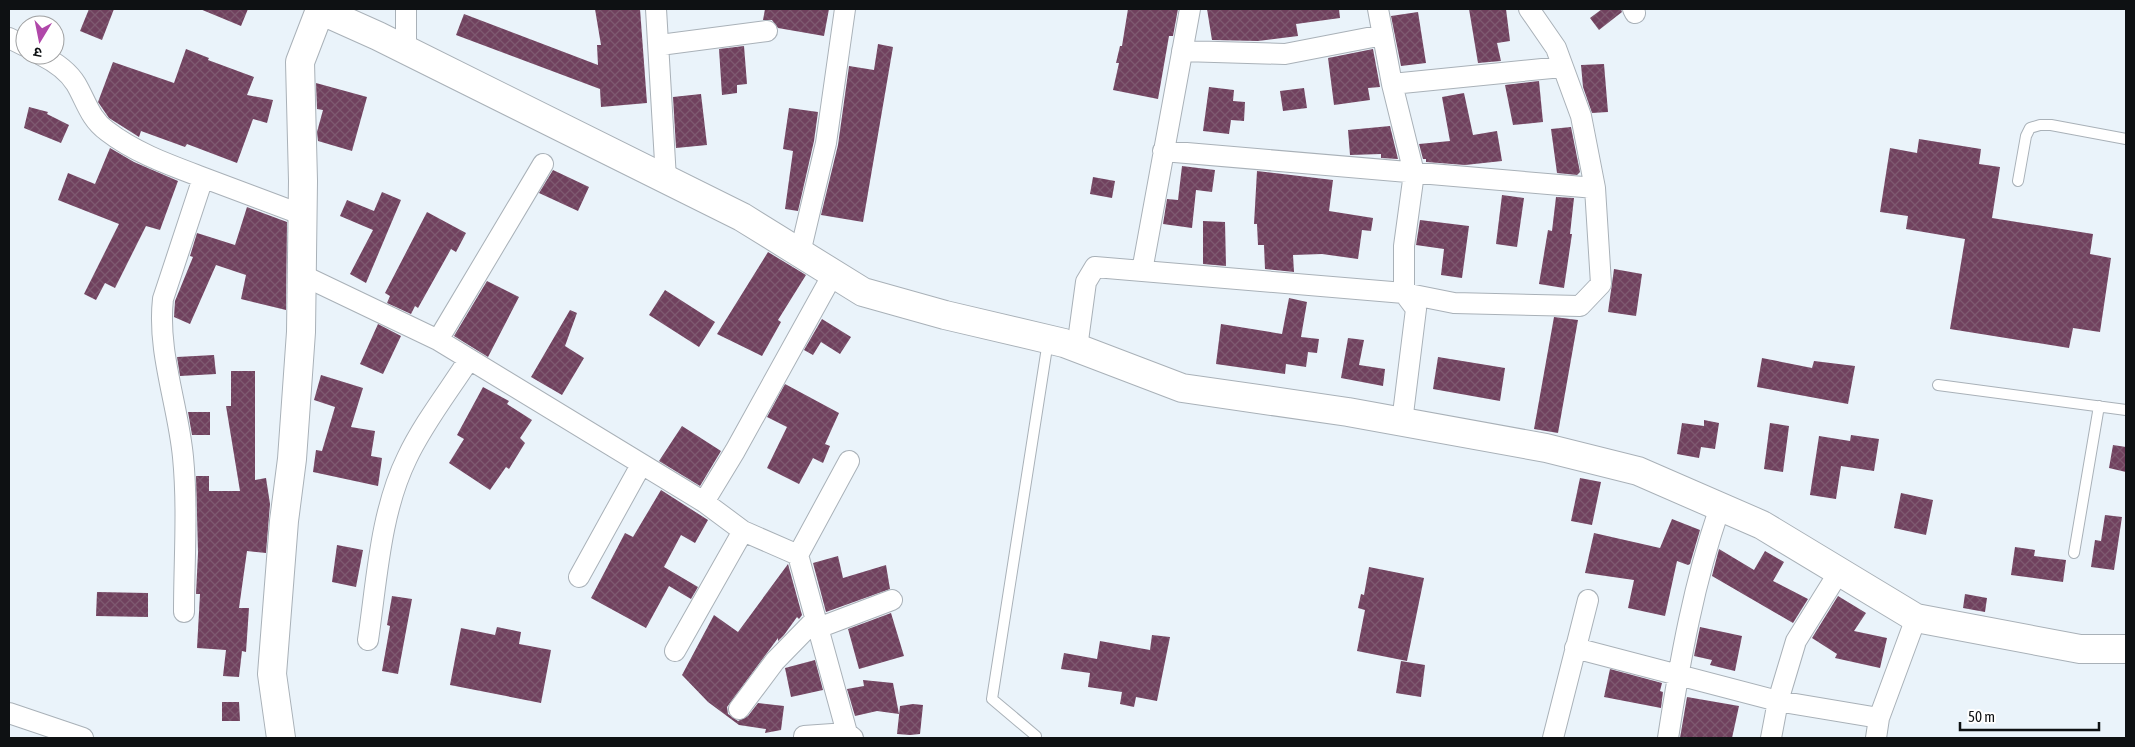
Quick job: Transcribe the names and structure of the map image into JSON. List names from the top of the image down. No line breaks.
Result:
{"scale_bar":"50 m","north":"bottom"}
